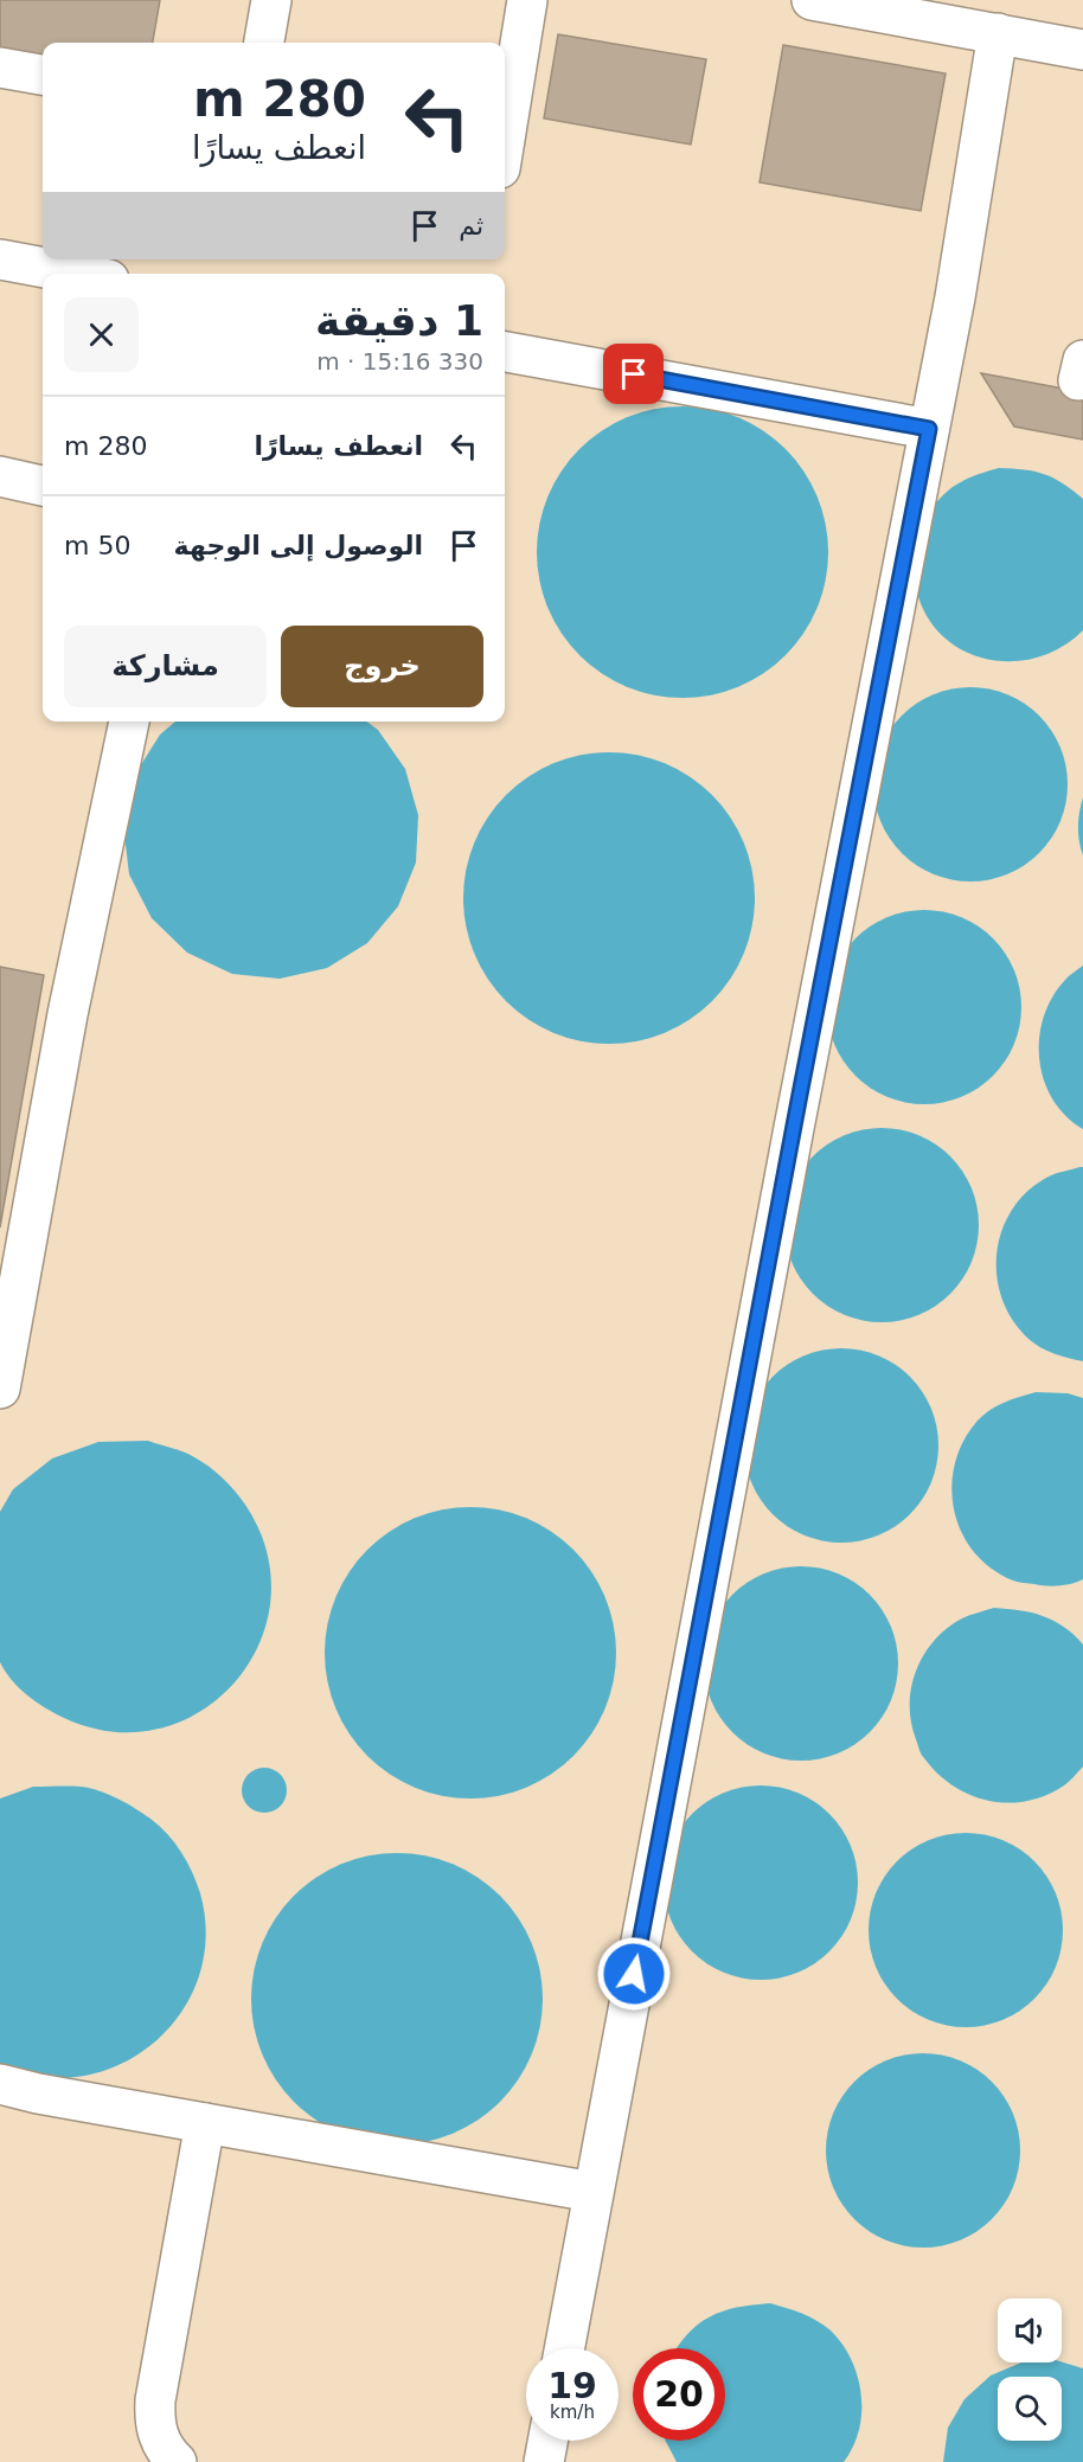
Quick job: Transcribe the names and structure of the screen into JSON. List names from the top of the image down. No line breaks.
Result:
{"page":{"turn":["280 m","انعطف يسارًا"],"then":"ثم","heading":["1 دقيقة","330 m · 15:16"],"list":[{"name":"انعطف يسارًا","value":"280 m"},{"name":"الوصول إلى الوجهة","value":"50 m"}],"buttons":["خروج","مشاركة"],"speed":"19 km/h","limit":"20"}}
